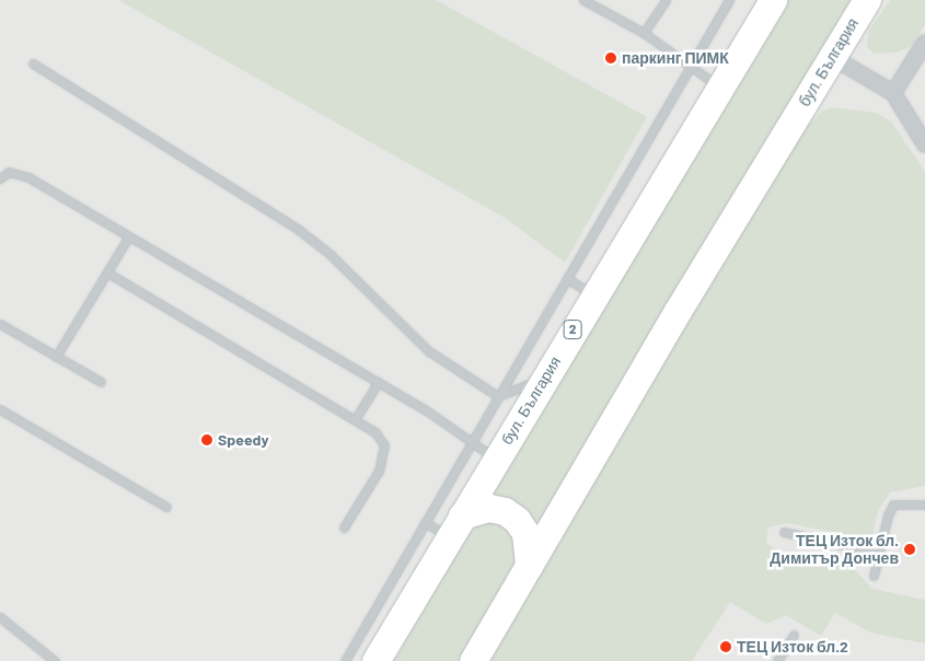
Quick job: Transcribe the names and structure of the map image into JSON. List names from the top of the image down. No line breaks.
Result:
{"streets":{"highway":["бул. България","2"]},"places":["паркинг ПИМК","Speedy","ТЕЦ Изток бл. Димитър Дончев","ТЕЦ Изток бл.2"]}
